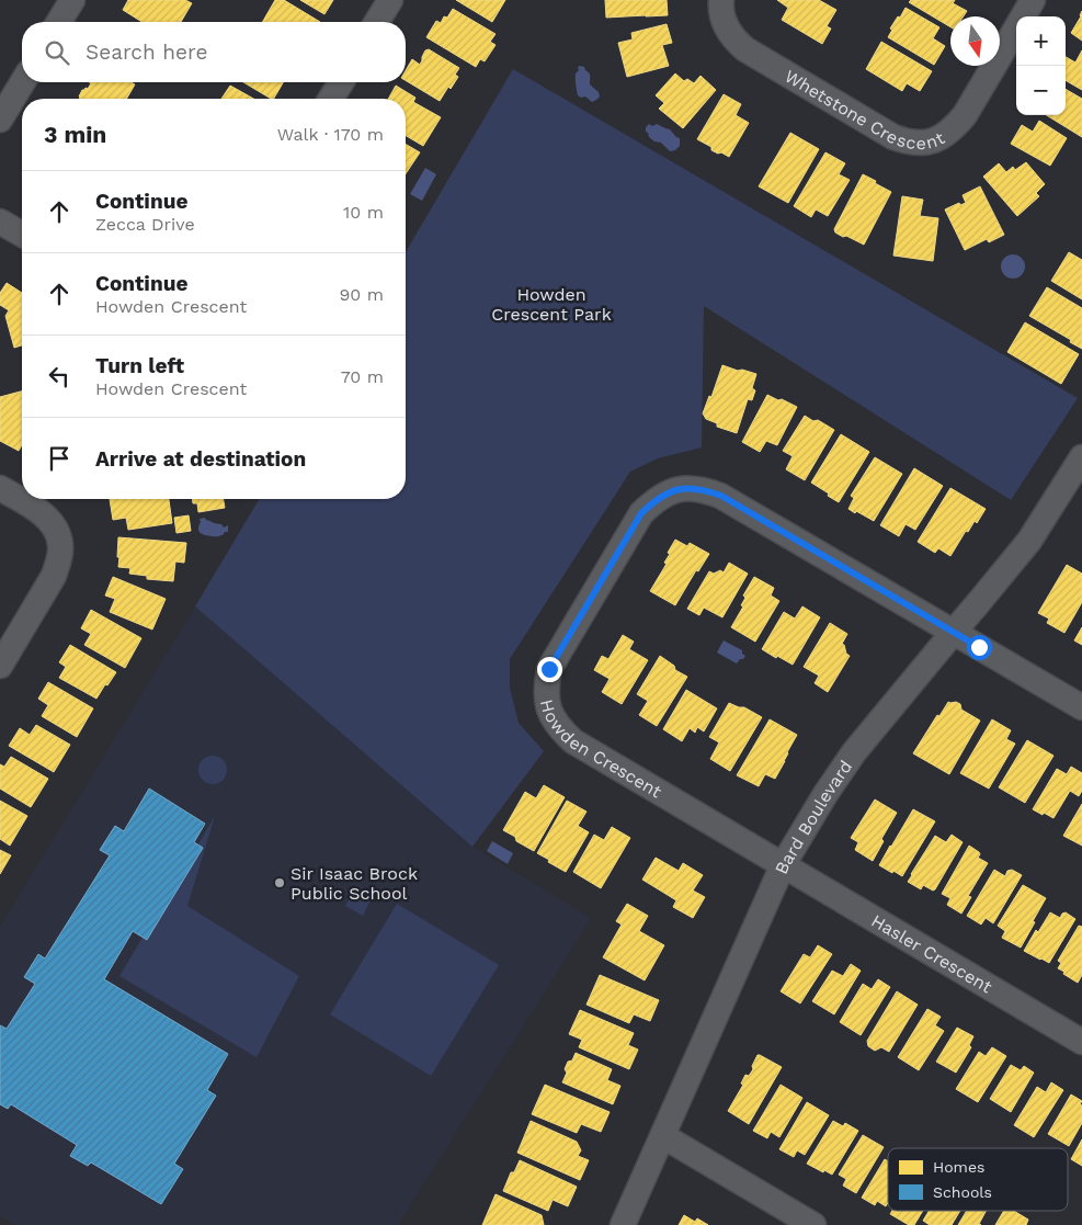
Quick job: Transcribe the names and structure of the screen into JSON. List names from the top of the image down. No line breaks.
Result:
{"streets":{"street":["Whetstone Crescent","Howden Crescent","Bard Boulevard","Hasler Crescent"]},"crossings":[["Howden Crescent","Bard Boulevard"],["Howden Crescent","Hasler Crescent"],["Bard Boulevard","Hasler Crescent"]],"parks":["Howden Crescent Park"],"places":["Sir Isaac Brock Public School"],"legend":["Homes","Schools"],"north":"bottom","page":{"map_buttons":["+","−"],"search":"Search here","heading":["3 min","Walk · 170 m"],"list":[["Continue","Zecca Drive","10 m"],["Continue","Howden Crescent","90 m"],["Turn left","Howden Crescent","70 m"],"Arrive at destination"]}}
